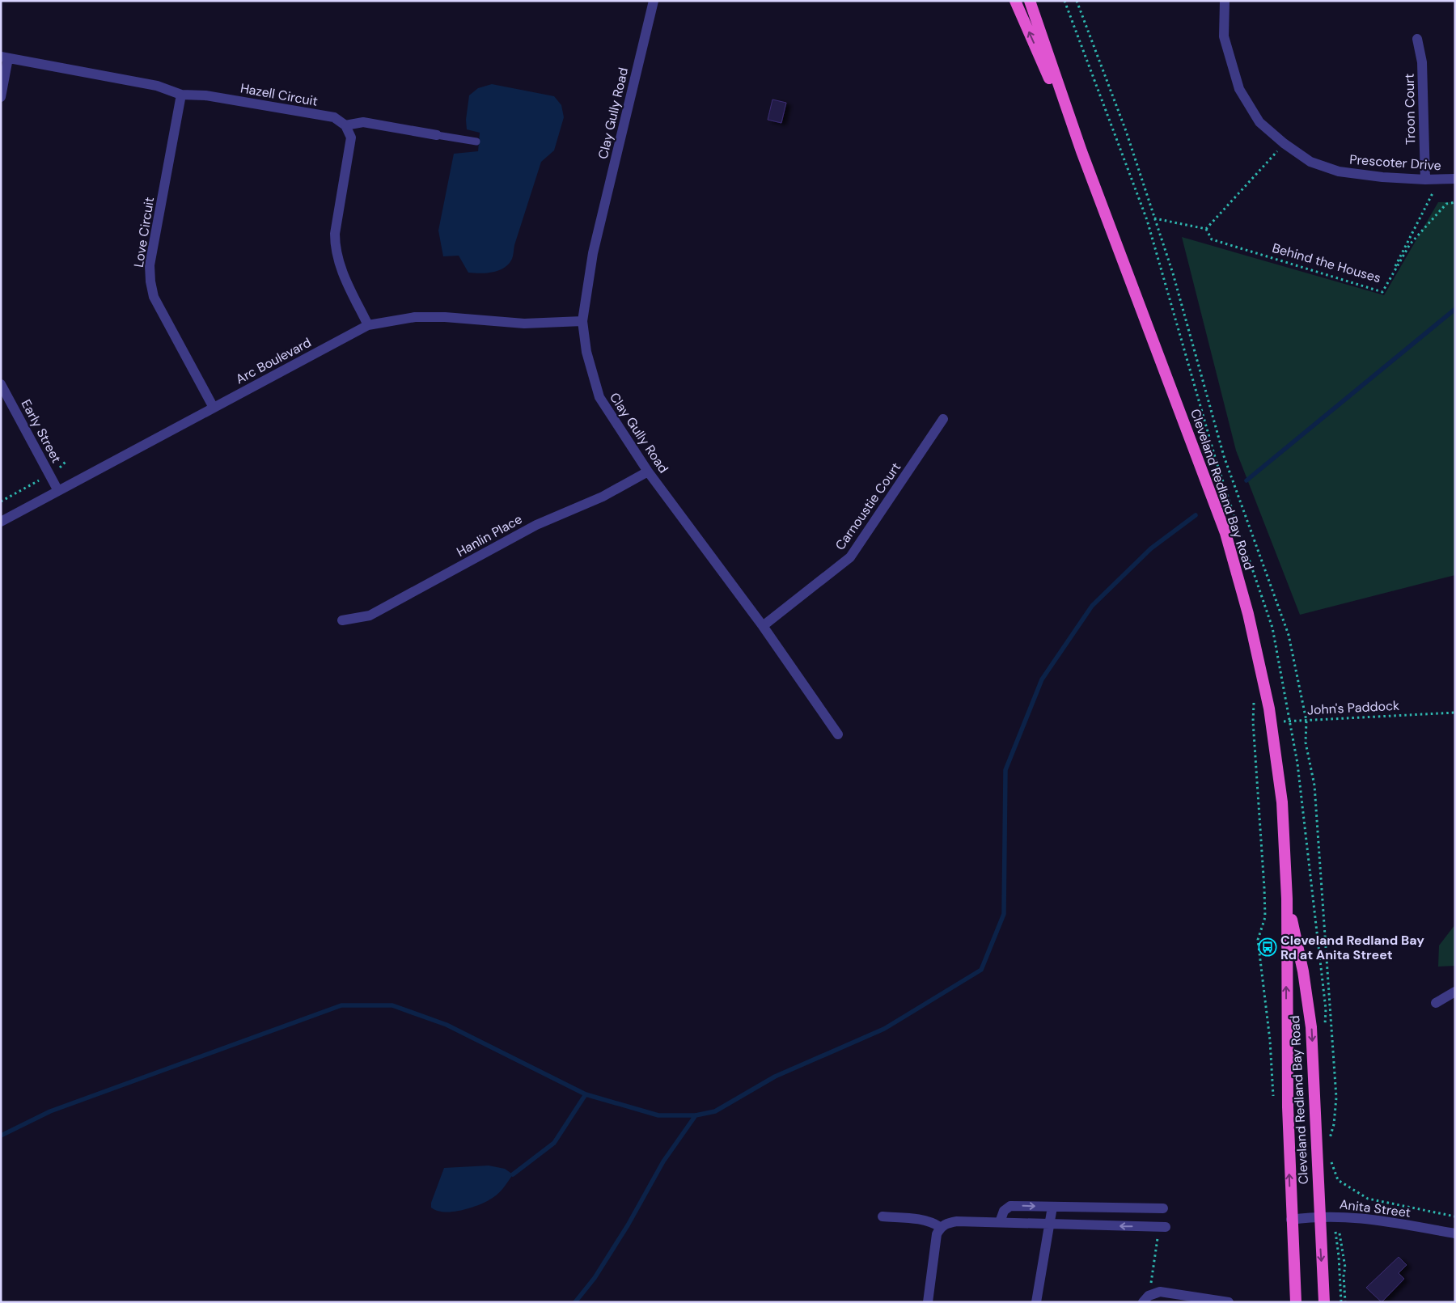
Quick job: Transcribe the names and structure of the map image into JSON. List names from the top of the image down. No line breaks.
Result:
{"streets":{"highway":["Cleveland Redland Bay Road"],"street":["Hazell Circuit","Troon Court","Clay Gully Road","Prescoter Drive","Love Circuit","Arc Boulevard","Early Street","Carnoustie Court","Hanlin Place","Anita Street"],"path":["Behind the Houses","John's Paddock"]},"crossings":[["Hazell Circuit","Love Circuit"],["Troon Court","Prescoter Drive"],["Clay Gully Road","Arc Boulevard"],["Clay Gully Road","Carnoustie Court"],["Clay Gully Road","Hanlin Place"],["Love Circuit","Arc Boulevard"],["Arc Boulevard","Early Street"],["Cleveland Redland Bay Road","John's Paddock"],["Cleveland Redland Bay Road","Anita Street"]],"places":{"bus stop":["Cleveland Redland Bay Rd at Anita Street"]}}
